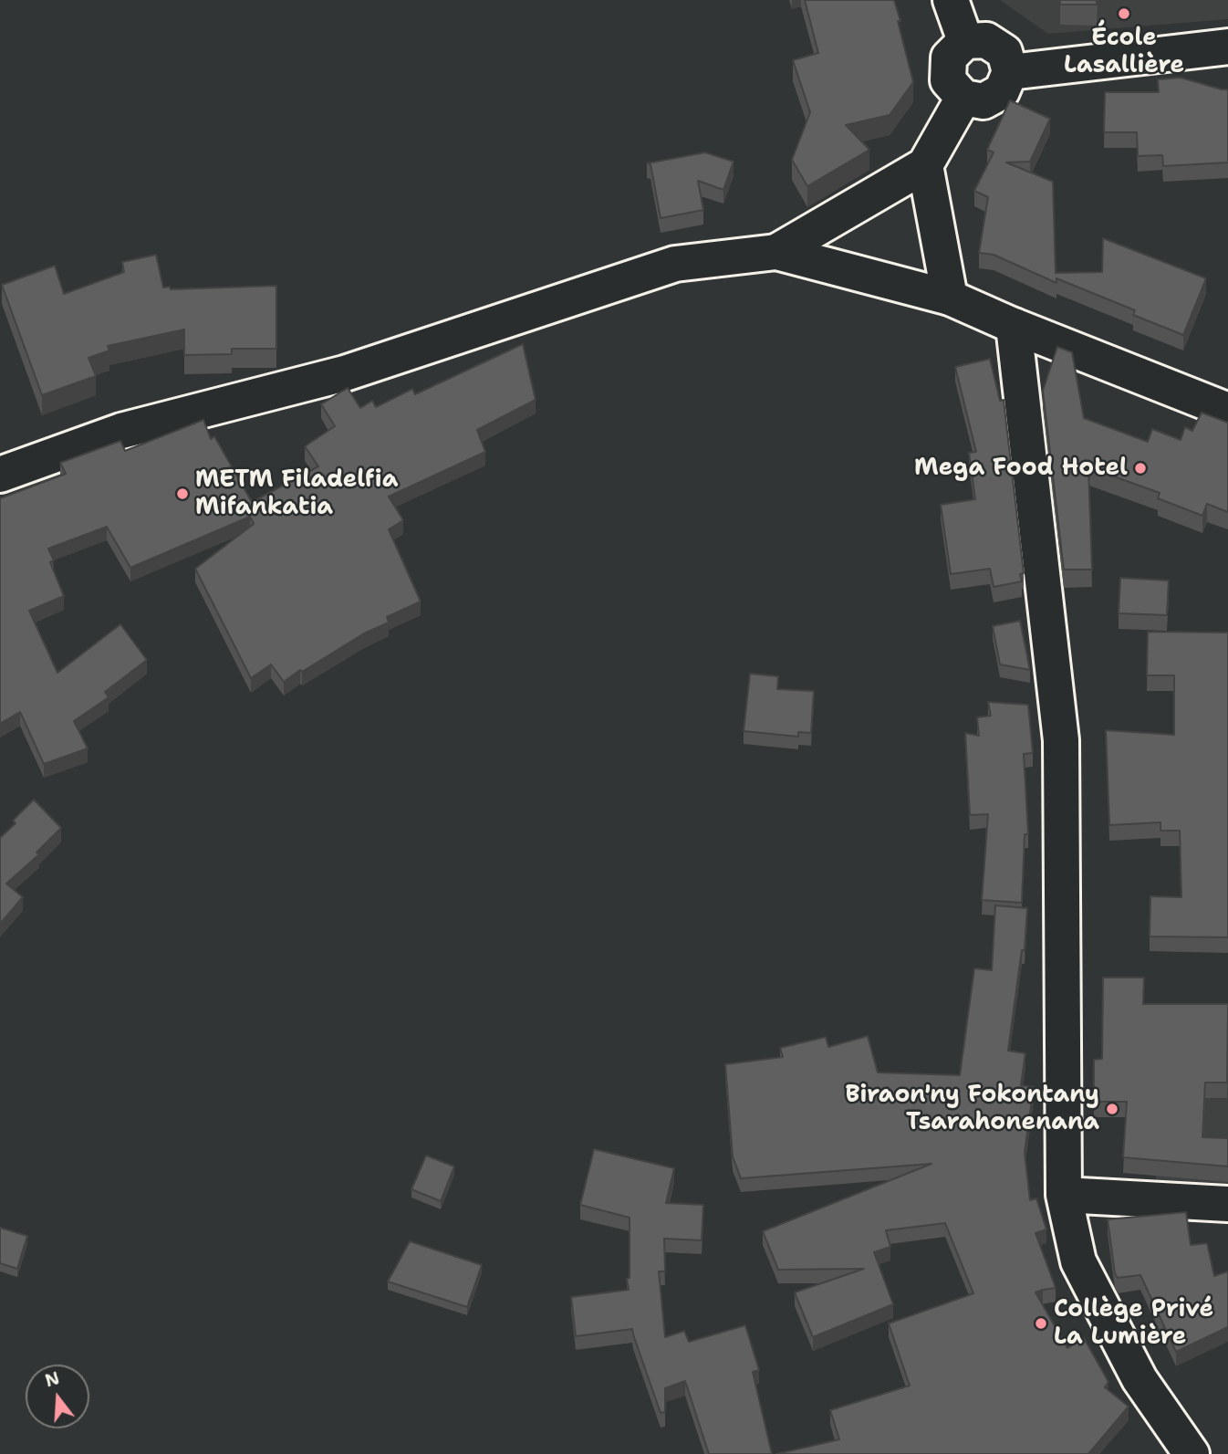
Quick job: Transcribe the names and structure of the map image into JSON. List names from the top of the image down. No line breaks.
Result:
{"places":["École Lasallière","Mega Food Hotel","METM Filadelfia Mifankatia","Biraon'ny Fokontany Tsarahonenana","Collège Privé La Lumière"],"north":"top"}
